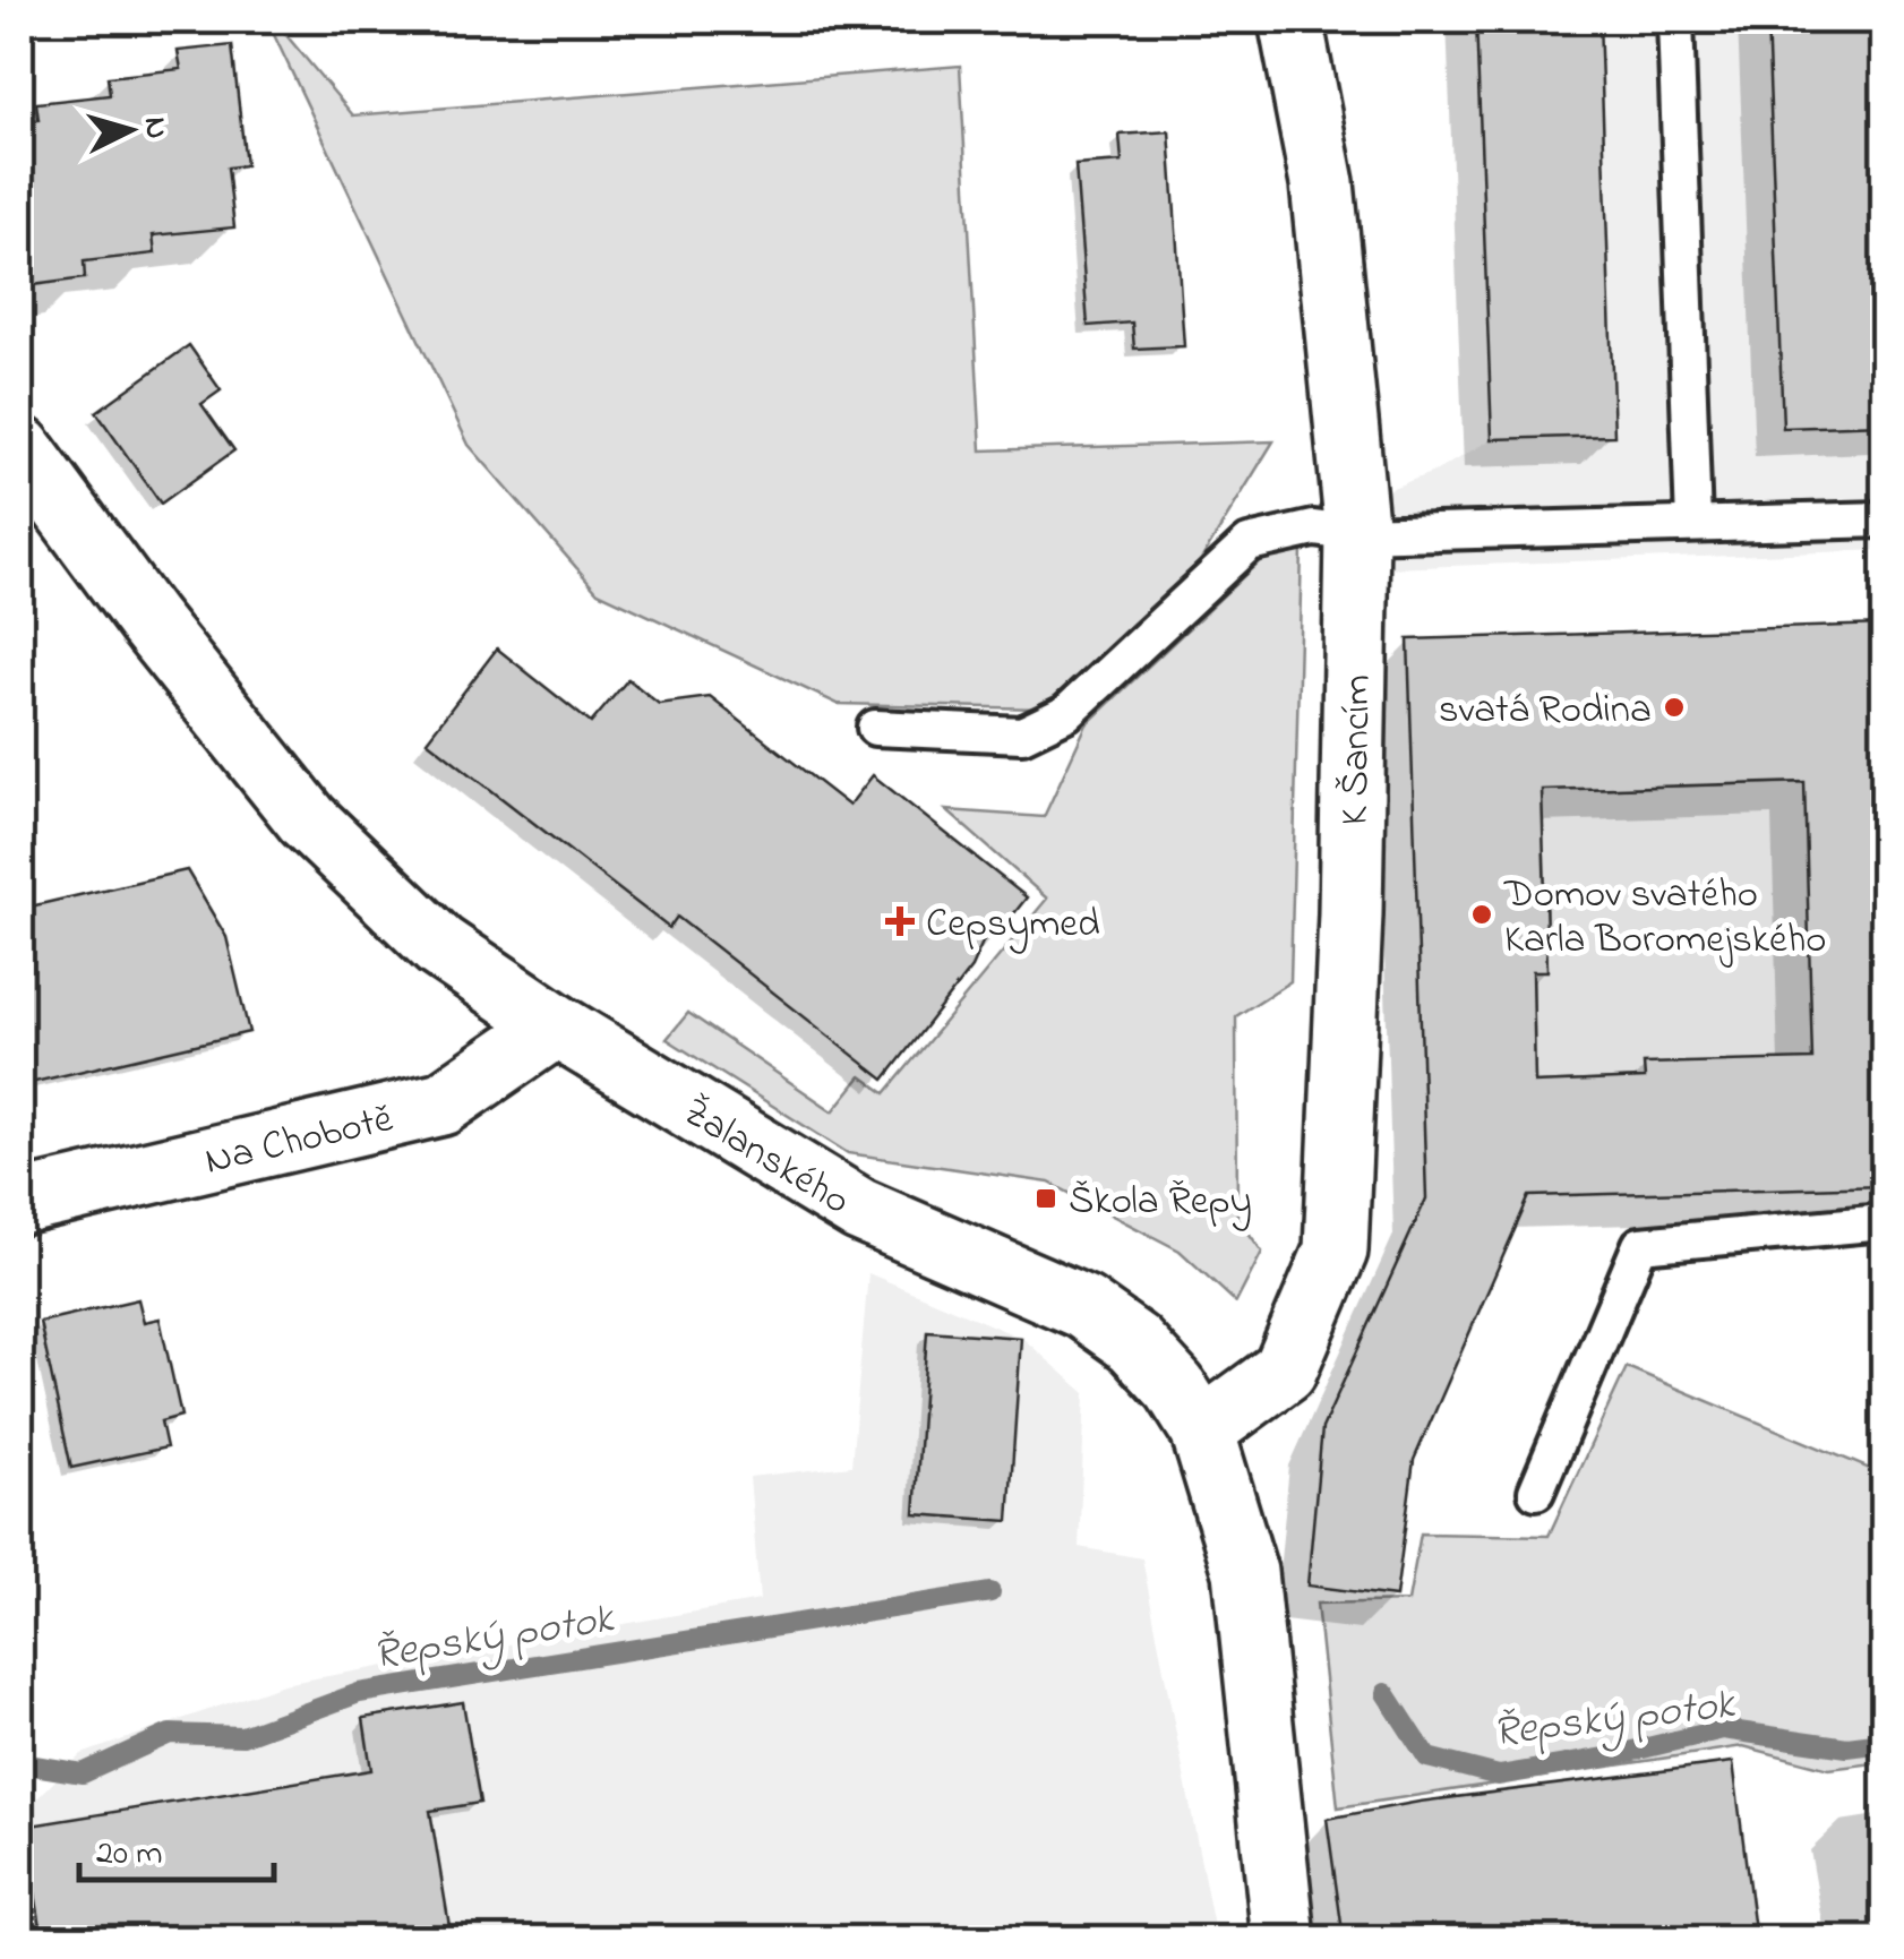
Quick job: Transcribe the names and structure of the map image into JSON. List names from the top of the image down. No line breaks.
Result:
{"streets":{"street":["K Šancím","Na Chobotě","Žalanského"]},"crossings":[["K Šancím","Žalanského"],["Na Chobotě","Žalanského"]],"water":["Řepský potok"],"places":{"other":["svatá Rodina","Domov svatého Karla Boromejského"],"health":["Cepsymed"],"transit":["Škola Řepy"]},"scale_bar":"20 m","north":"right"}
